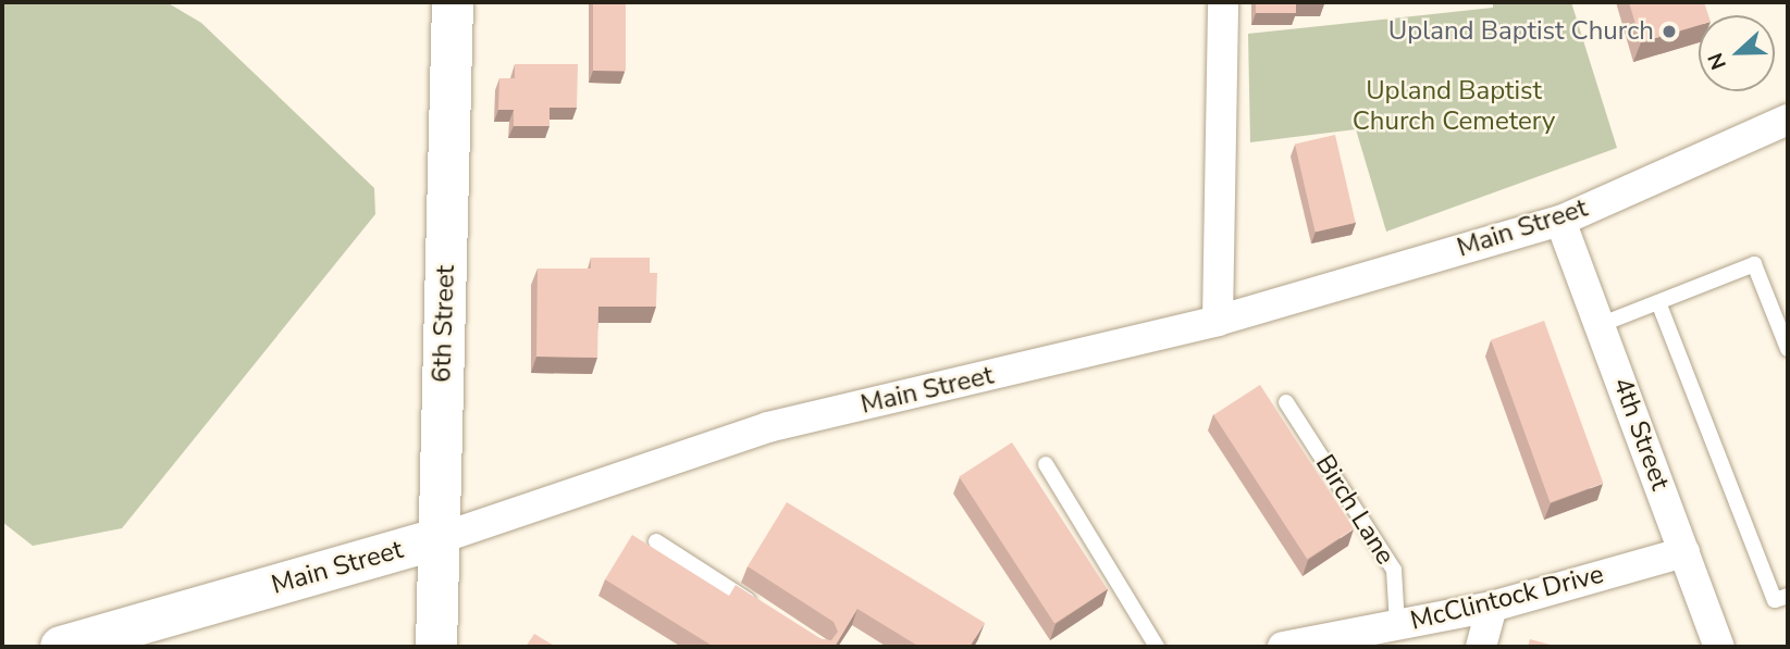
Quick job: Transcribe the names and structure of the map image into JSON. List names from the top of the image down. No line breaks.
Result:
{"streets":{"street":["Main Street","6th Street","4th Street","McClintock Drive"],"lane":["Birch Lane"]},"crossings":[["Main Street","6th Street"],["Main Street","4th Street"],["4th Street","McClintock Drive"],["Birch Lane","McClintock Drive"]],"parks":["Upland Baptist Church Cemetery"],"places":["Upland Baptist Church"],"north":"left"}
